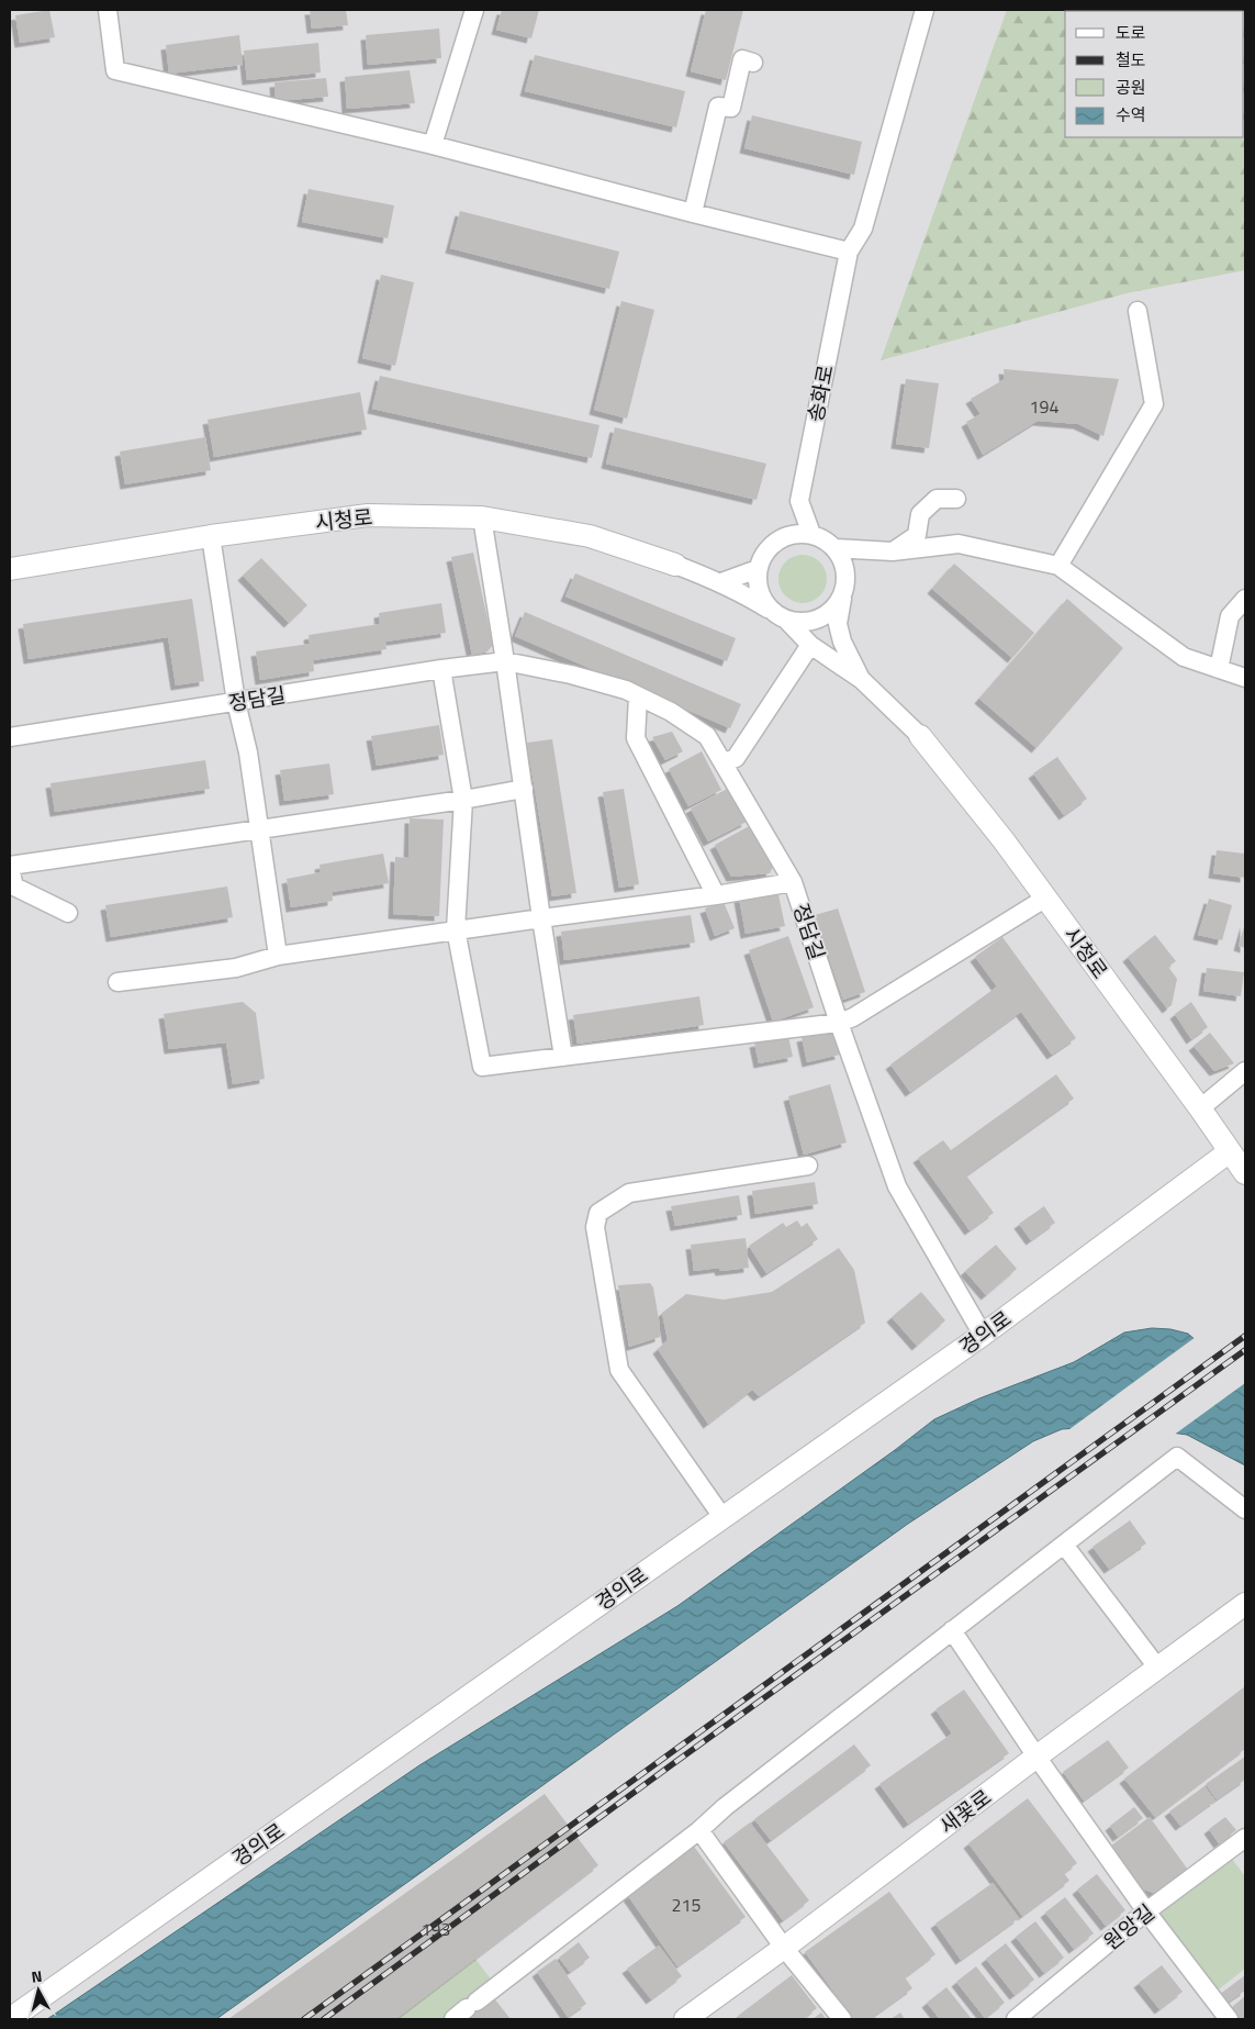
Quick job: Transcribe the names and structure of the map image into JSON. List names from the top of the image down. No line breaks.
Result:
{"streets":{"street":["송화로","시청로","정담길","경의로","새꽃로","원앙길"]},"crossings":[["시청로","경의로"],["정담길","경의로"]],"house_numbers":["194","215","193"],"legend":["도로","철도","공원","수역"],"north":"top"}
